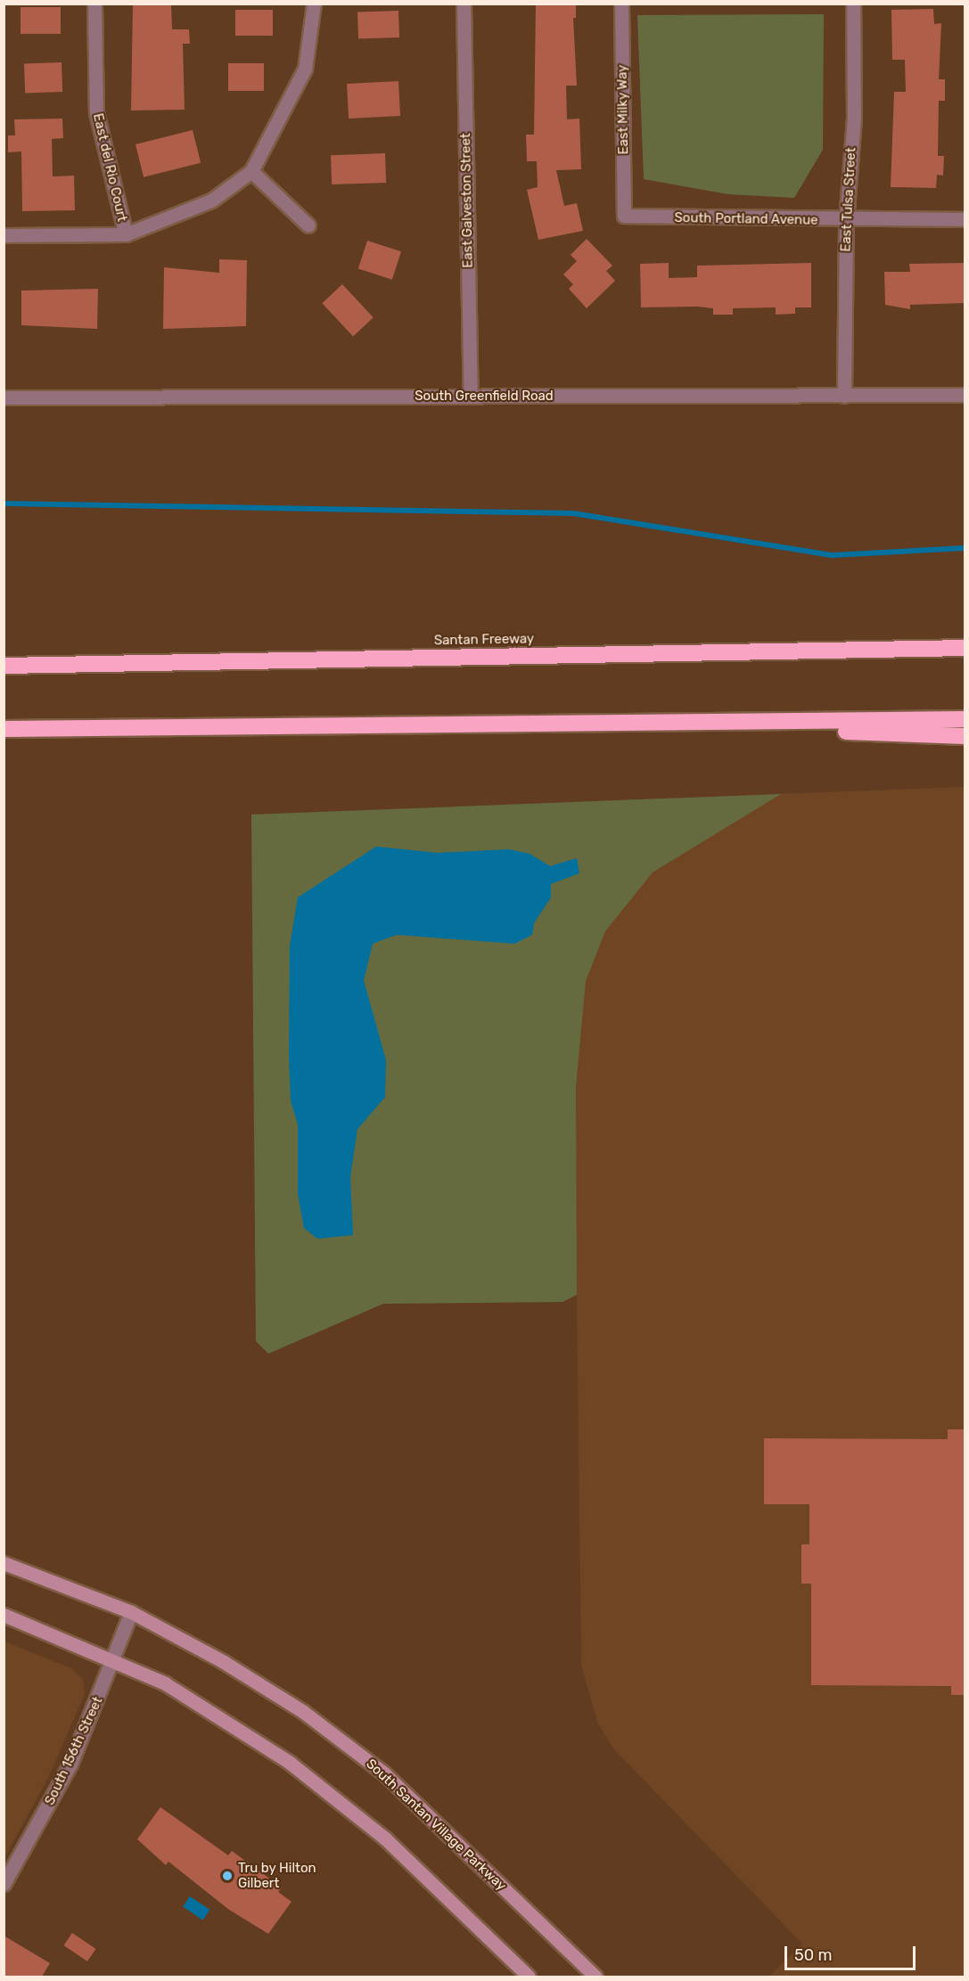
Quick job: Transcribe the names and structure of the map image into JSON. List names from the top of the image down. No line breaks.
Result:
{"streets":{"highway":["Santan Freeway"],"main road":["South Santan Village Parkway"],"street":["East Milky Way","East del Rio Court","East Tulsa Street","East Galveston Street","South Portland Avenue","South Greenfield Road","South 156th Street"]},"crossings":[["East Milky Way","South Portland Avenue"],["East Tulsa Street","South Portland Avenue"],["East Tulsa Street","South Greenfield Road"],["East Galveston Street","South Greenfield Road"],["South 156th Street","South Santan Village Parkway"]],"places":["Tru by Hilton Gilbert"],"scale_bar":"50 m"}
